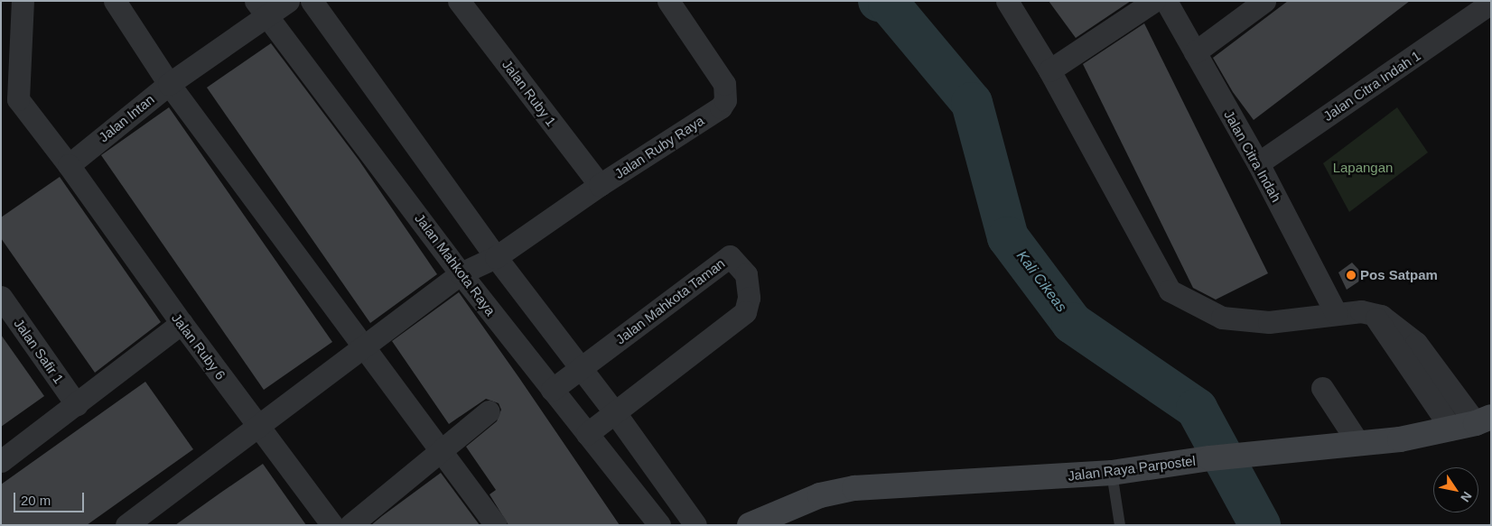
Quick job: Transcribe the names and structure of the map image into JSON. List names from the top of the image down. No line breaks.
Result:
{"streets":{"main road":["Jalan Raya Parpostel"],"street":["Jalan Citra Indah 1","Jalan Ruby 1","Jalan Intan","Jalan Ruby Raya","Jalan Citra Indah","Jalan Mahkota Raya","Jalan Mahkota Taman","Jalan Ruby 6","Jalan Safir 1"]},"crossings":[["Jalan Citra Indah 1","Jalan Citra Indah"],["Jalan Ruby 1","Jalan Ruby Raya"],["Jalan Intan","Jalan Mahkota Raya"],["Jalan Intan","Jalan Ruby 6"],["Jalan Ruby Raya","Jalan Mahkota Raya"],["Jalan Ruby Raya","Jalan Ruby 6"],["Jalan Mahkota Raya","Jalan Mahkota Taman"]],"water":["Kali Cikeas"],"parks":["Lapangan"],"places":["Pos Satpam"],"scale_bar":"20 m","north":"bottom right"}
